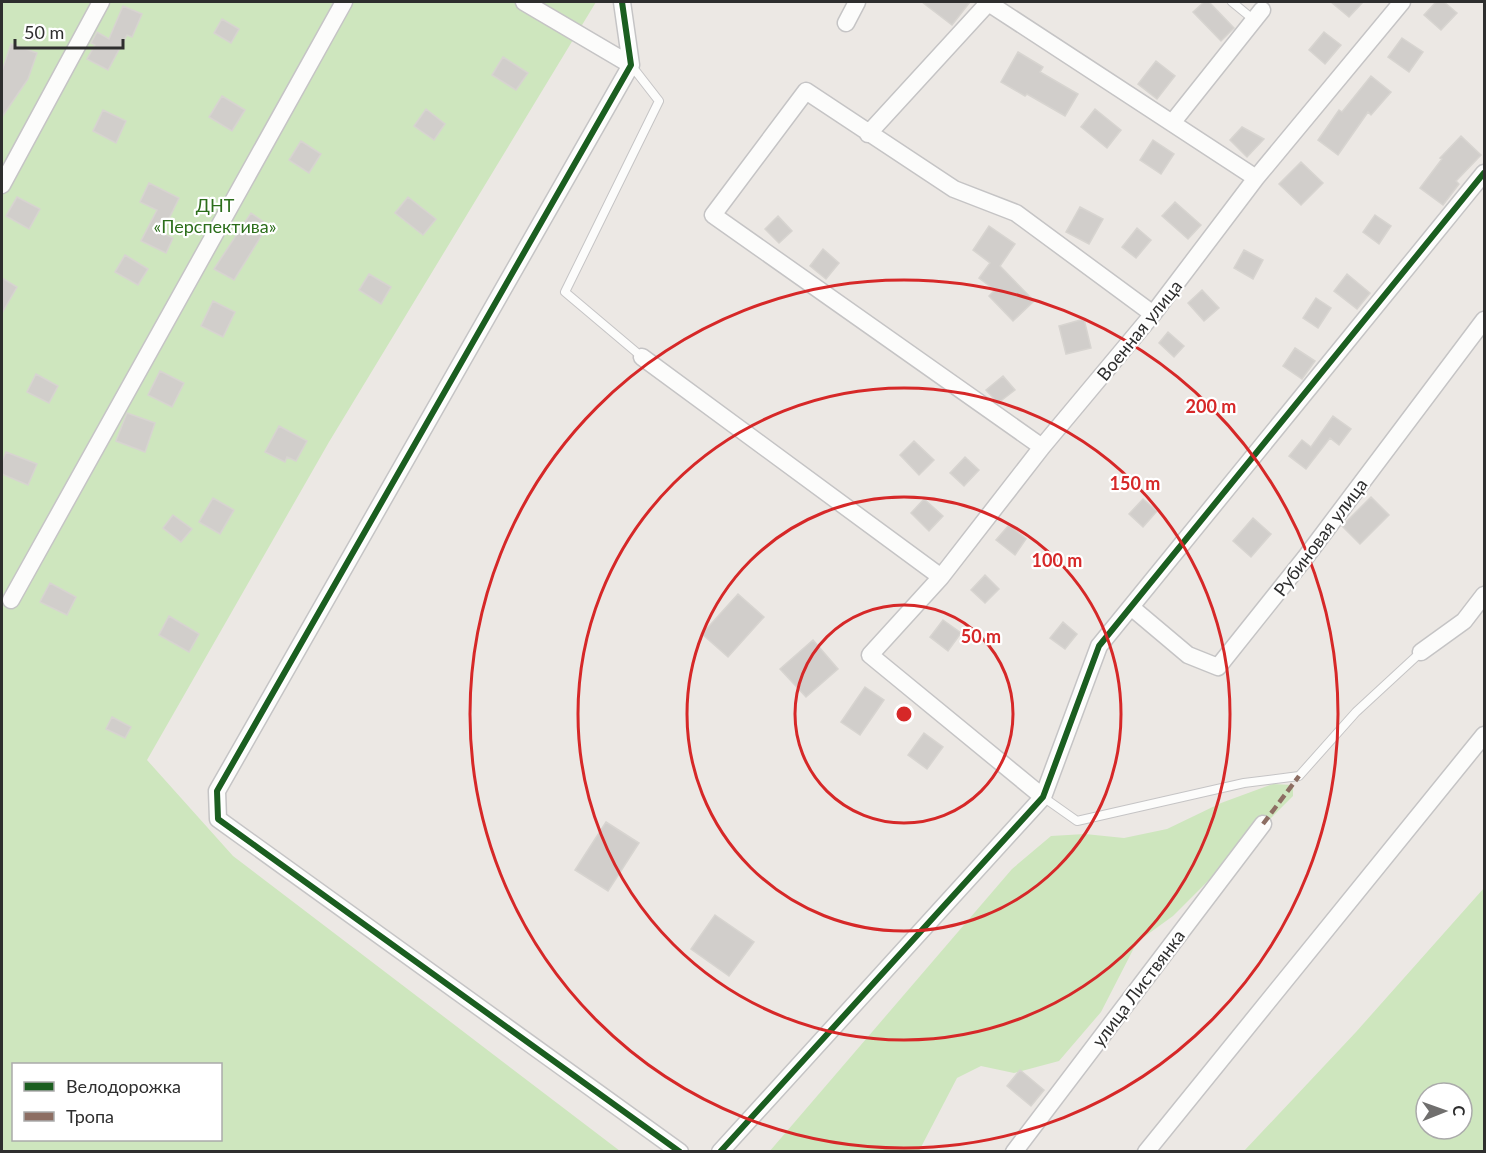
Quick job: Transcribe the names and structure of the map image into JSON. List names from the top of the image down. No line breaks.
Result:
{"streets":{"street":["Военная улица","Рубиновая улица","улица Листвянка"]},"parks":["ДНТ «Перспектива»"],"legend":["Велодорожка","Тропа"],"scale_bar":"50 m","north":"right","rings":["200 m","150 m","100 m","50 m"]}
